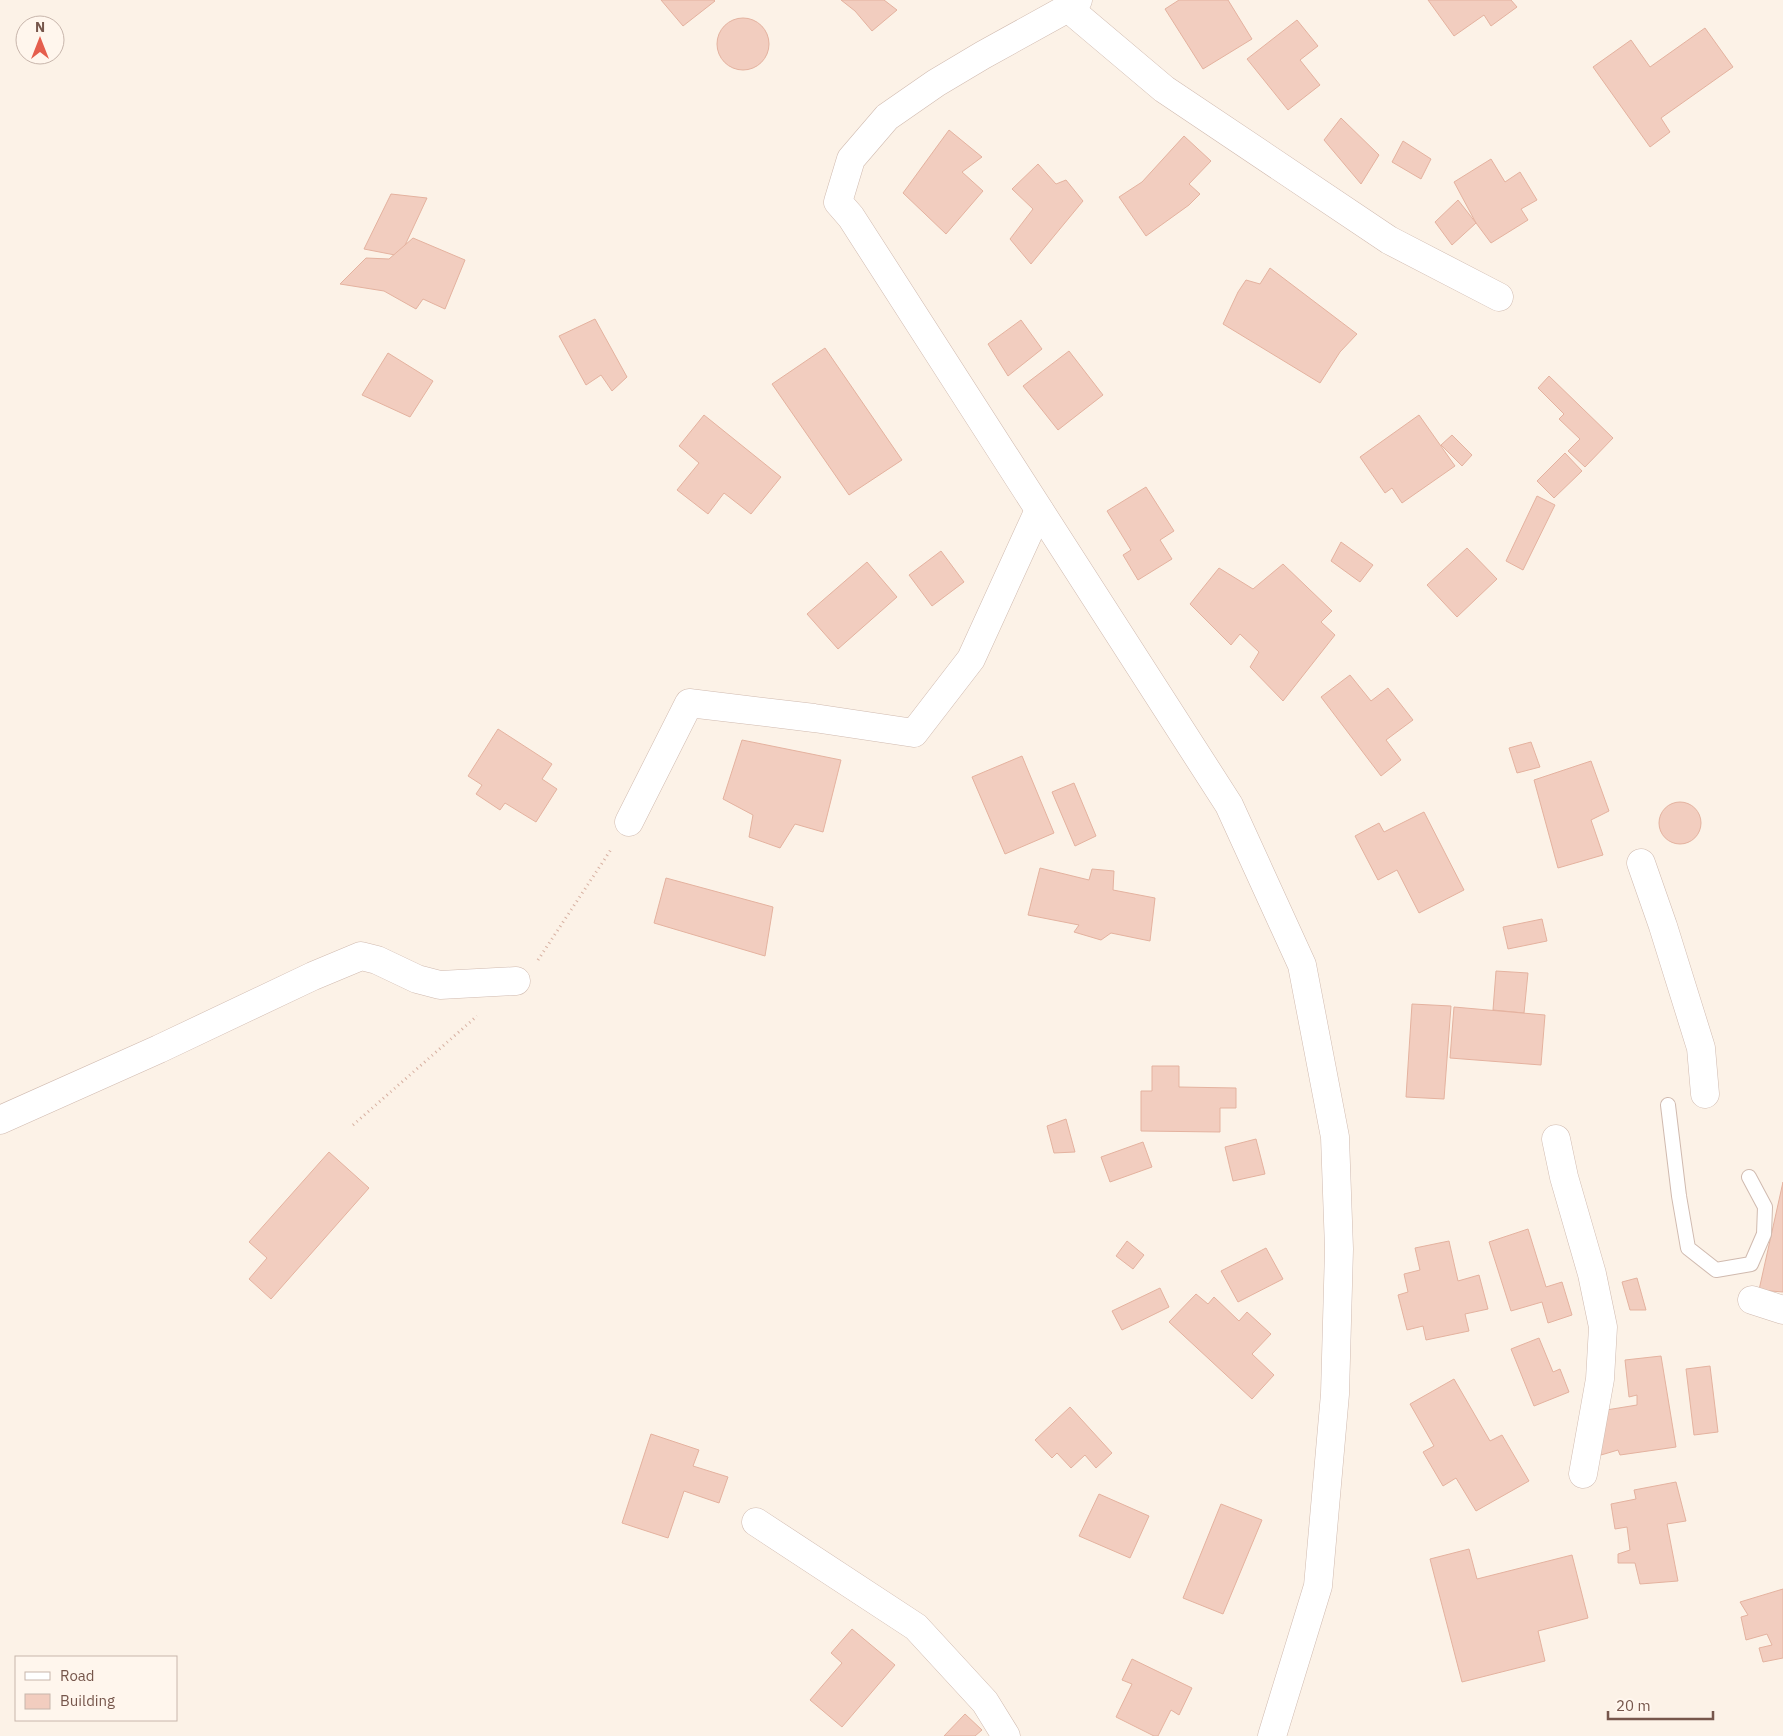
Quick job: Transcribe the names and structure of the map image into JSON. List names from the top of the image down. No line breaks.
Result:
{"legend":["Road","Building"],"scale_bar":"20 m","north":"top"}
